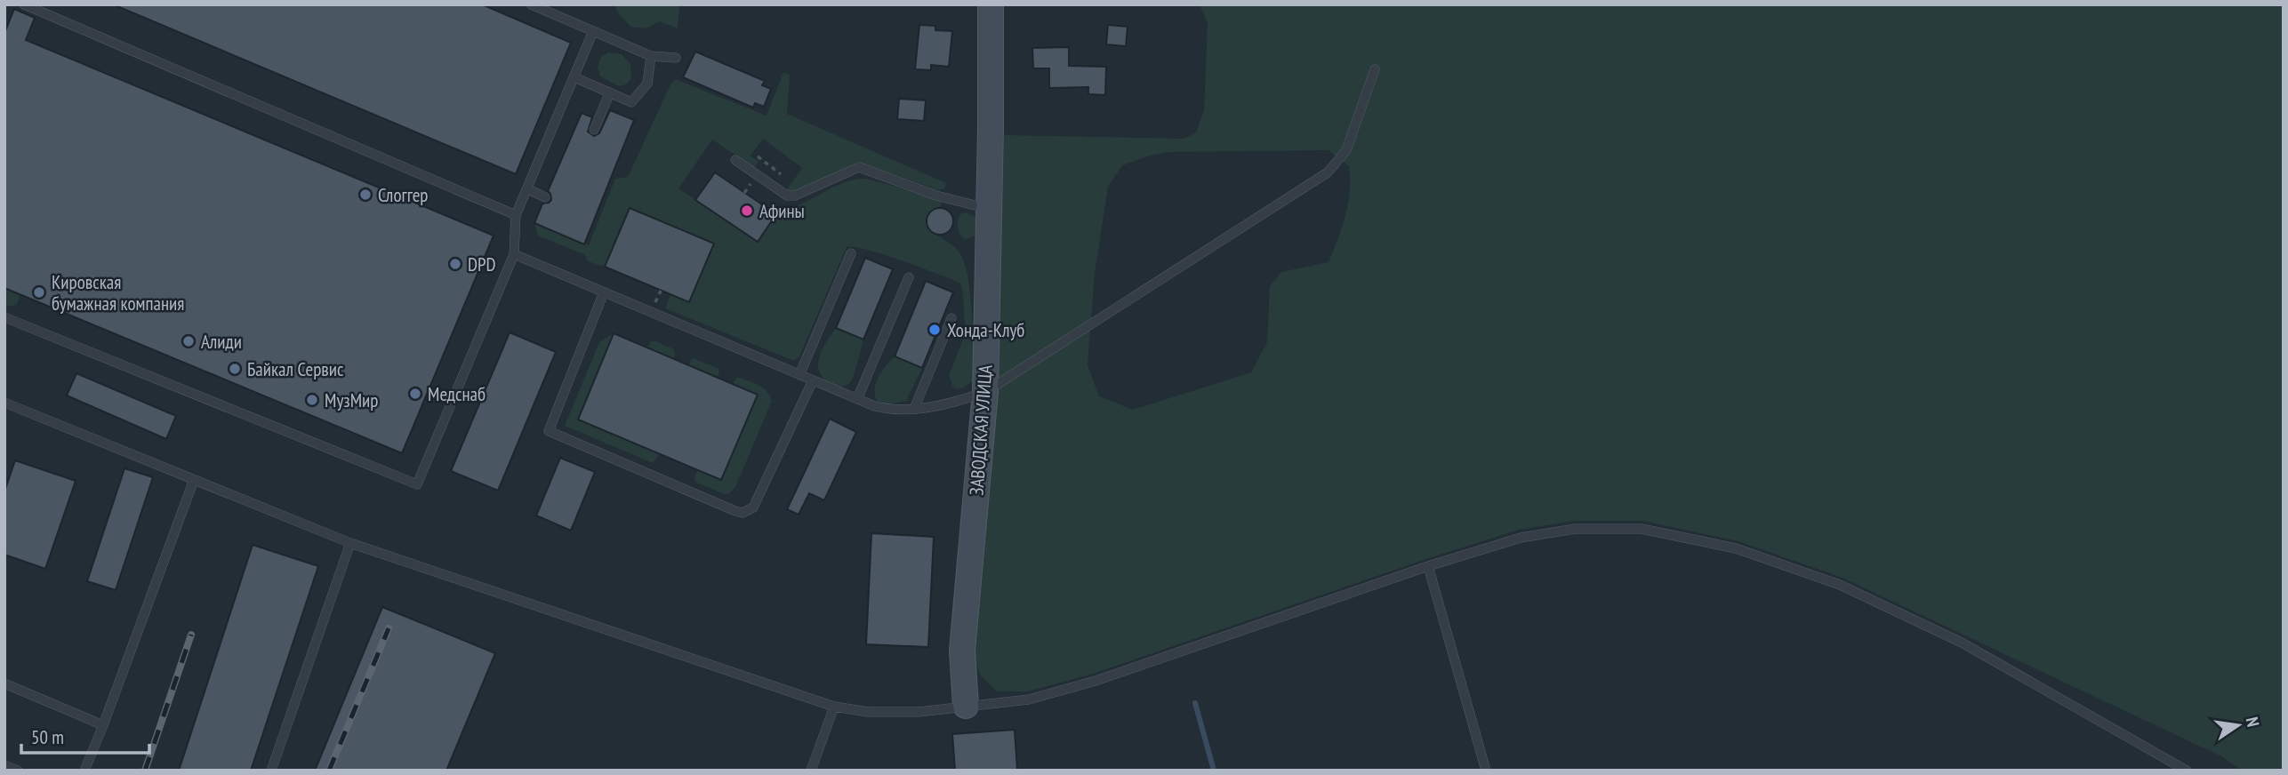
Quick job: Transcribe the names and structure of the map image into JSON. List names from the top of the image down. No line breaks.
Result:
{"streets":{"street":["ЗАВОДСКАЯ УЛИЦА"]},"places":["Слоггер","Афины","DPD","Кировская бумажная компания","Хонда-Клуб","Алиди","Байкал Сервис","Медснаб","МузМир"],"scale_bar":"50 m","north":"right"}
